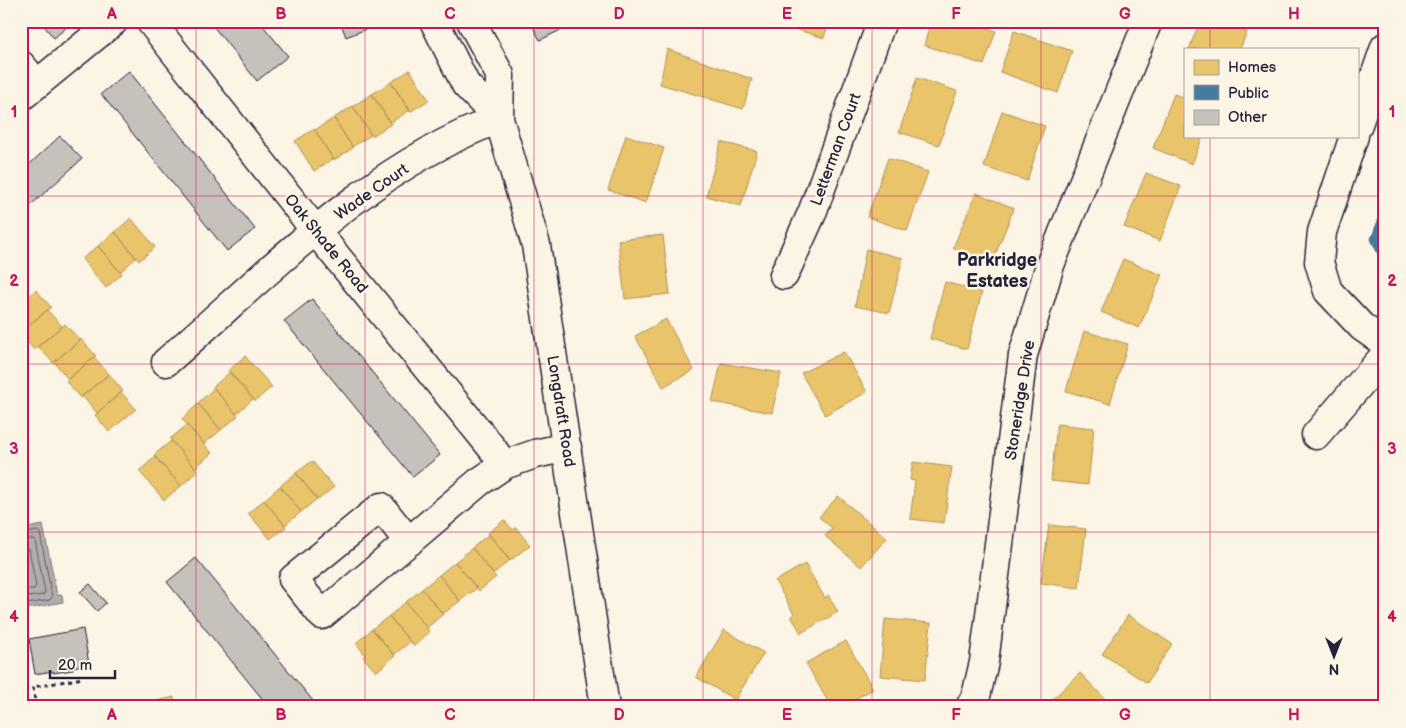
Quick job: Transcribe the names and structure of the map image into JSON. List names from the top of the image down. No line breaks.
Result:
{"streets":{"street":["Letterman Court","Wade Court","Oak Shade Road","Stoneridge Drive","Longdraft Road"]},"crossings":[["Wade Court","Oak Shade Road"],["Wade Court","Longdraft Road"]],"districts":["Parkridge Estates"],"legend":["Homes","Public","Other"],"scale_bar":"20 m","north":"bottom","grid":{"columns":["A","B","C","D","E","F","G","H"],"rows":["1","2","3","4"]}}
